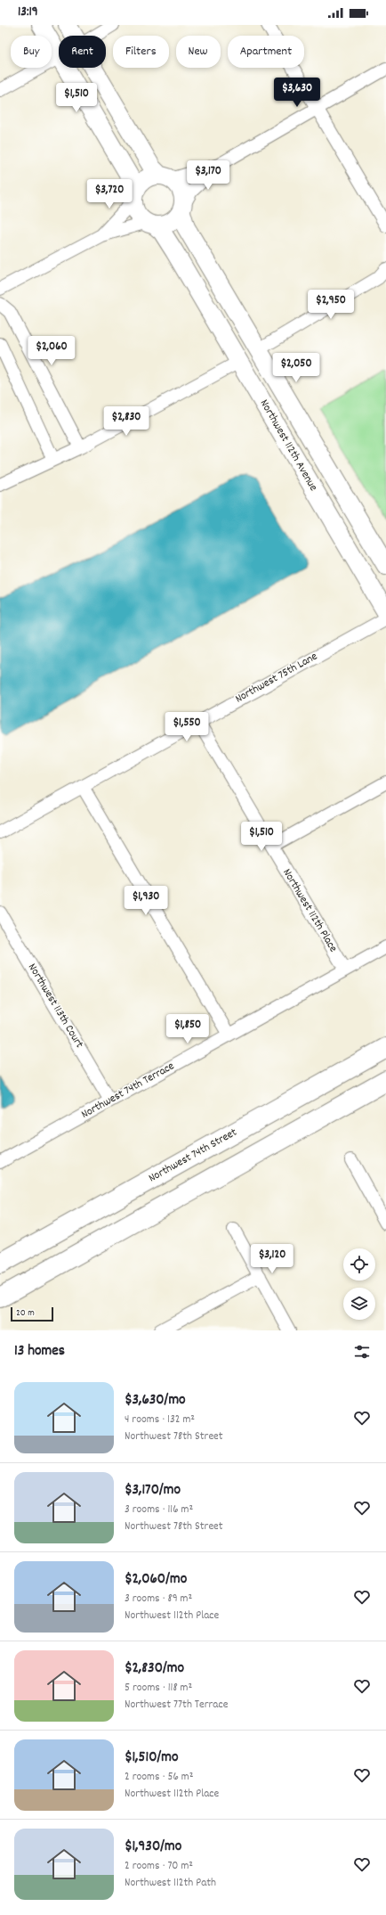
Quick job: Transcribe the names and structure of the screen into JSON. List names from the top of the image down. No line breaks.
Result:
{"streets":{"main road":["Northwest 74th Street"],"street":["Northwest 112th Avenue","Northwest 75th Lane","Northwest 112th Place","Northwest 113th Court","Northwest 74th Terrace"]},"crossings":[["Northwest 75th Lane","Northwest 112th Place"],["Northwest 112th Place","Northwest 74th Terrace"],["Northwest 113th Court","Northwest 74th Terrace"]],"scale_bar":"20 m","page":{"status":"13:19","chip":["Buy","Rent","Filters","New","Apartment"],"price":["$3,630","$1,510","$3,170","$3,720","$2,950","$2,060","$2,050","$2,830","$1,550","$1,510","$1,930","$1,850","$3,120"],"scale":"20 m","heading":"13 homes","list":[{"name":"$3,630/mo","note":"4 rooms · 132 m² · Northwest 78th Street"},{"name":"$3,170/mo","note":"3 rooms · 116 m² · Northwest 78th Street"},{"name":"$2,060/mo","note":"3 rooms · 89 m² · Northwest 112th Place"},{"name":"$2,830/mo","note":"5 rooms · 118 m² · Northwest 77th Terrace"},{"name":"$1,510/mo","note":"2 rooms · 56 m² · Northwest 112th Place"},{"name":"$1,930/mo","note":"2 rooms · 70 m² · Northwest 112th Path"}]}}
